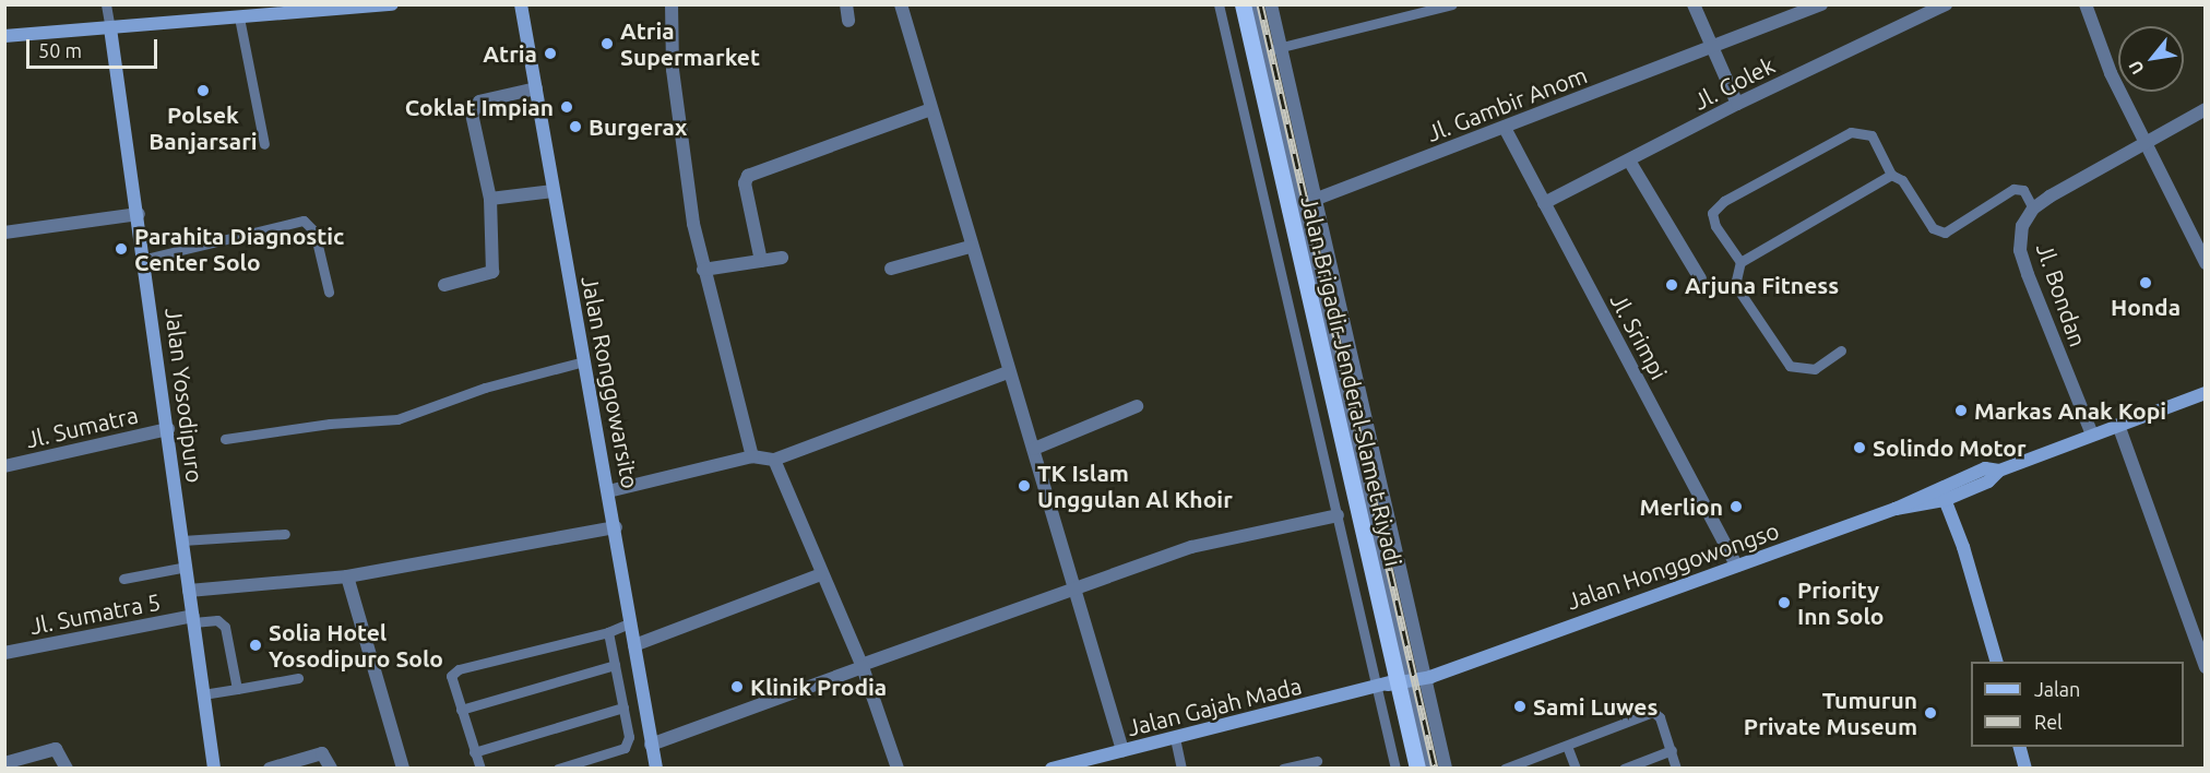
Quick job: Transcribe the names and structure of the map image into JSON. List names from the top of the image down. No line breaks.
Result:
{"streets":{"main road":["Jalan Brigadir Jenderal Slamet Riyadi","Jalan Ronggowarsito","Jalan Yosodipuro","Jalan Honggowongso","Jalan Gajah Mada"],"street":["Jl. Golek","Jl. Gambir Anom","Jl. Bondan","Jl. Srimpi","Jl. Sumatra","Jl. Sumatra 5"]},"crossings":[["Jl. Golek","Jl. Srimpi"],["Jl. Gambir Anom","Jl. Srimpi"],["Jl. Gambir Anom","Jalan Brigadir Jenderal Slamet Riyadi"],["Jl. Bondan","Jalan Honggowongso"],["Jl. Srimpi","Jalan Honggowongso"],["Jalan Brigadir Jenderal Slamet Riyadi","Jalan Honggowongso"],["Jalan Brigadir Jenderal Slamet Riyadi","Jalan Gajah Mada"],["Jalan Yosodipuro","Jl. Sumatra"],["Jalan Yosodipuro","Jl. Sumatra 5"],["Jalan Honggowongso","Jalan Gajah Mada"]],"places":["Atria Supermarket","Atria","Polsek Banjarsari","Coklat Impian","Burgerax","Parahita Diagnostic Center Solo","Honda","Arjuna Fitness","Markas Anak Kopi","Solindo Motor","TK Islam Unggulan Al Khoir","Merlion","Priority Inn Solo","Solia Hotel Yosodipuro Solo","Klinik Prodia","Sami Luwes","Tumurun Private Museum"],"legend":["Jalan","Rel"],"scale_bar":"50 m","north":"bottom left"}
